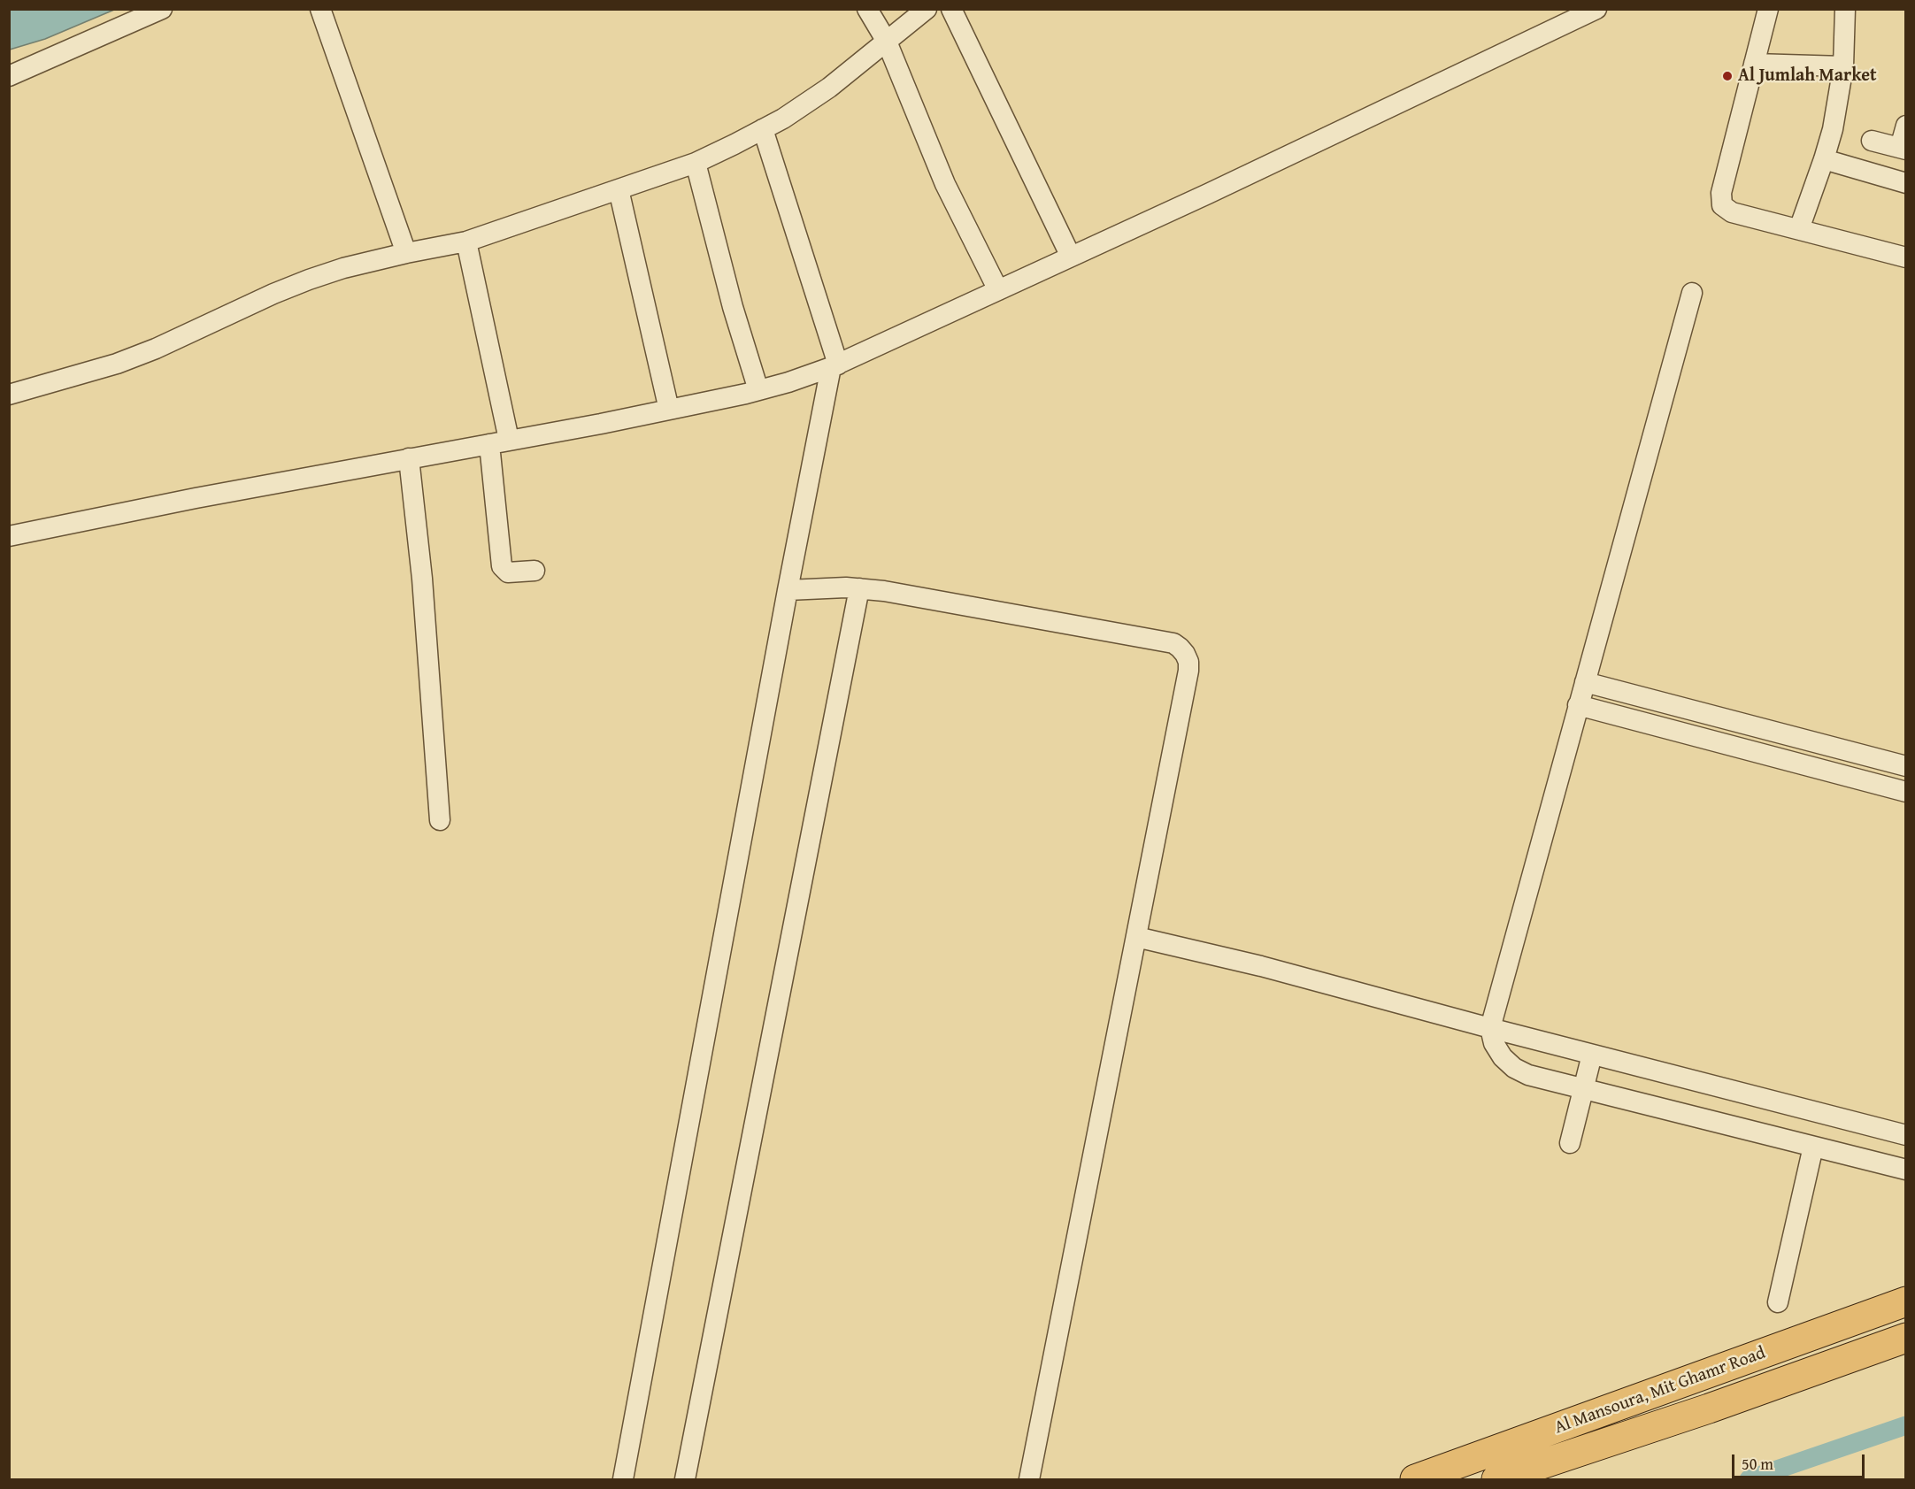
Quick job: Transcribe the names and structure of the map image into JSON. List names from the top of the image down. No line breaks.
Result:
{"streets":{"highway":["Al Mansoura, Mit Ghamr Road"]},"places":["Al Jumlah Market"],"scale_bar":"50 m"}
